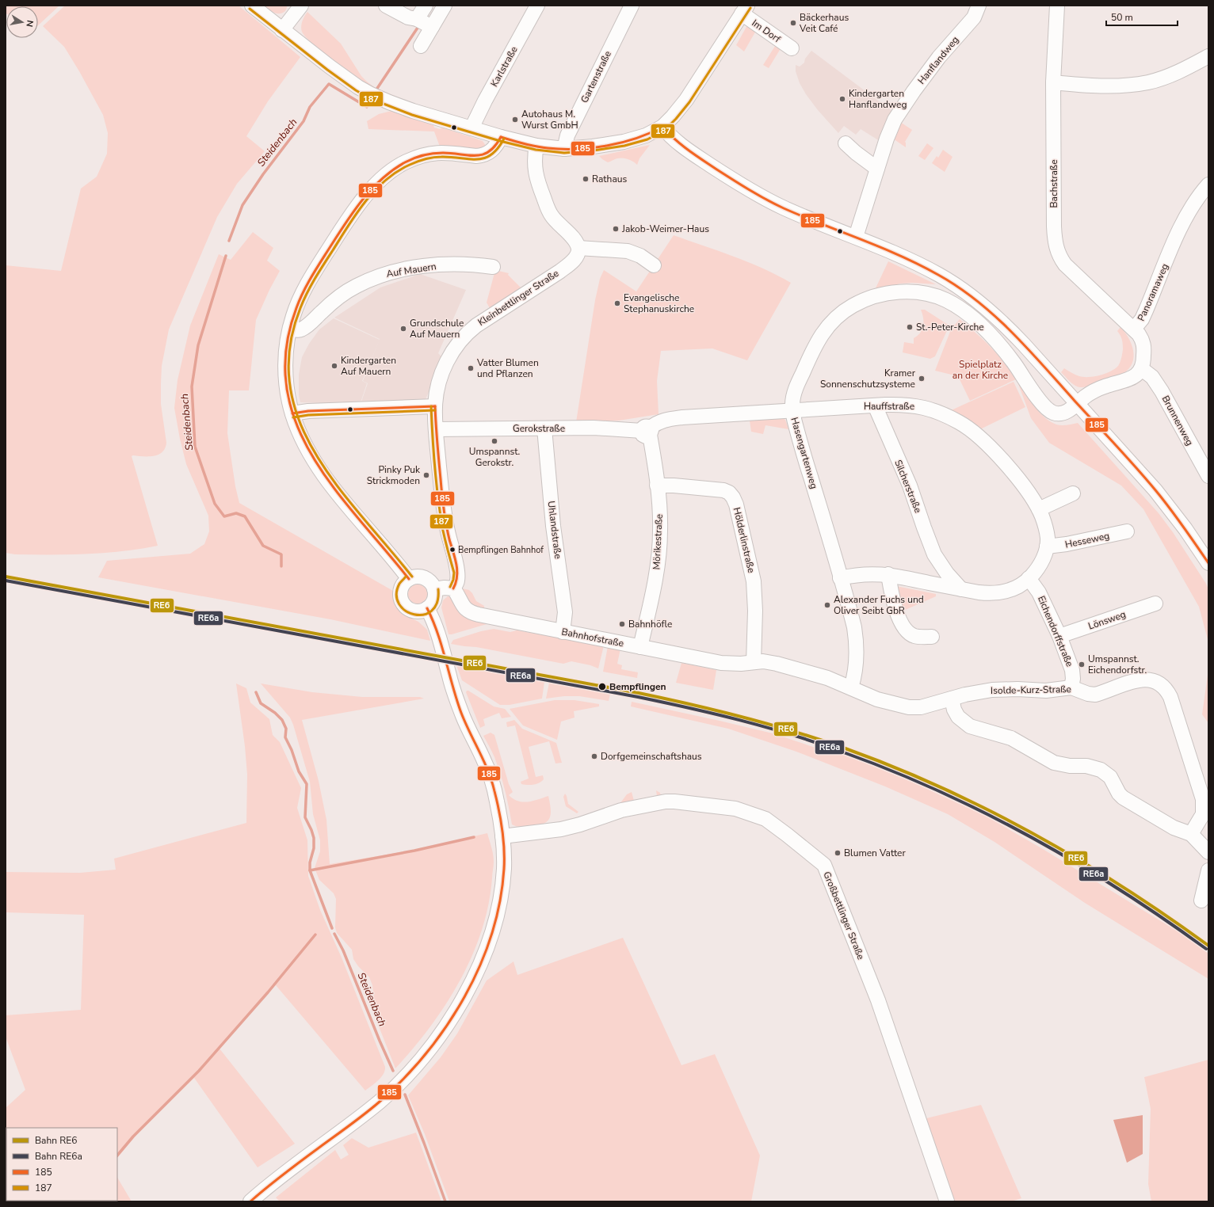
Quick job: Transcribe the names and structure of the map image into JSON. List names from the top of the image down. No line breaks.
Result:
{"streets":{"street":["Im Dorf","Hanflandweg","Karlstraße","Gartenstraße","Bachstraße","Auf Mauern","Panoramaweg","Kleinbettlinger Straße","Hauffstraße","Brunnenweg","Gerokstraße","Hasengartenweg","Silcherstraße","Uhlandstraße","Hölderlinstraße","Hesseweg","Mörikestraße","Lönsweg","Eichendorffstraße","Bahnhofstraße","Isolde-Kurz-Straße","Großbettlinger Straße"]},"crossings":[["Bachstraße","Panoramaweg"],["Panoramaweg","Brunnenweg"],["Kleinbettlinger Straße","Gerokstraße"],["Kleinbettlinger Straße","Bahnhofstraße"],["Hauffstraße","Hasengartenweg"],["Hauffstraße","Silcherstraße"],["Hauffstraße","Hesseweg"],["Hauffstraße","Eichendorffstraße"],["Gerokstraße","Uhlandstraße"],["Gerokstraße","Mörikestraße"],["Hasengartenweg","Isolde-Kurz-Straße"],["Uhlandstraße","Bahnhofstraße"],["Hölderlinstraße","Mörikestraße"],["Hölderlinstraße","Bahnhofstraße"],["Hölderlinstraße","Isolde-Kurz-Straße"],["Mörikestraße","Bahnhofstraße"],["Lönsweg","Eichendorffstraße"],["Eichendorffstraße","Isolde-Kurz-Straße"],["Bahnhofstraße","Isolde-Kurz-Straße"]],"water":["Steidenbach"],"parks":["Spielplatz an der Kirche"],"places":["Bäckerhaus Veit Café","Kindergarten Hanflandweg","Autohaus M. Wurst GmbH","Rathaus","Jakob-Weimer-Haus","Evangelische Stephanuskirche","St.-Peter-Kirche","Grundschule Auf Mauern","Kindergarten Auf Mauern","Vatter Blumen und Pflanzen","Kramer Sonnenschutzsysteme","Umspannst. Gerokstr.","Pinky Puk Strickmoden","Bempflingen Bahnhof","Alexander Fuchs und Oliver Seibt GbR","Bahnhöfle","Umspannst. Eichendorfstr.","Bempflingen","Dorfgemeinschaftshaus","Blumen Vatter"],"lines":["transit line 187","transit line 185","rail line RE6","rail line RE6a"],"legend":["Bahn RE6","Bahn RE6a","185","187"],"scale_bar":"50 m","north":"right"}
